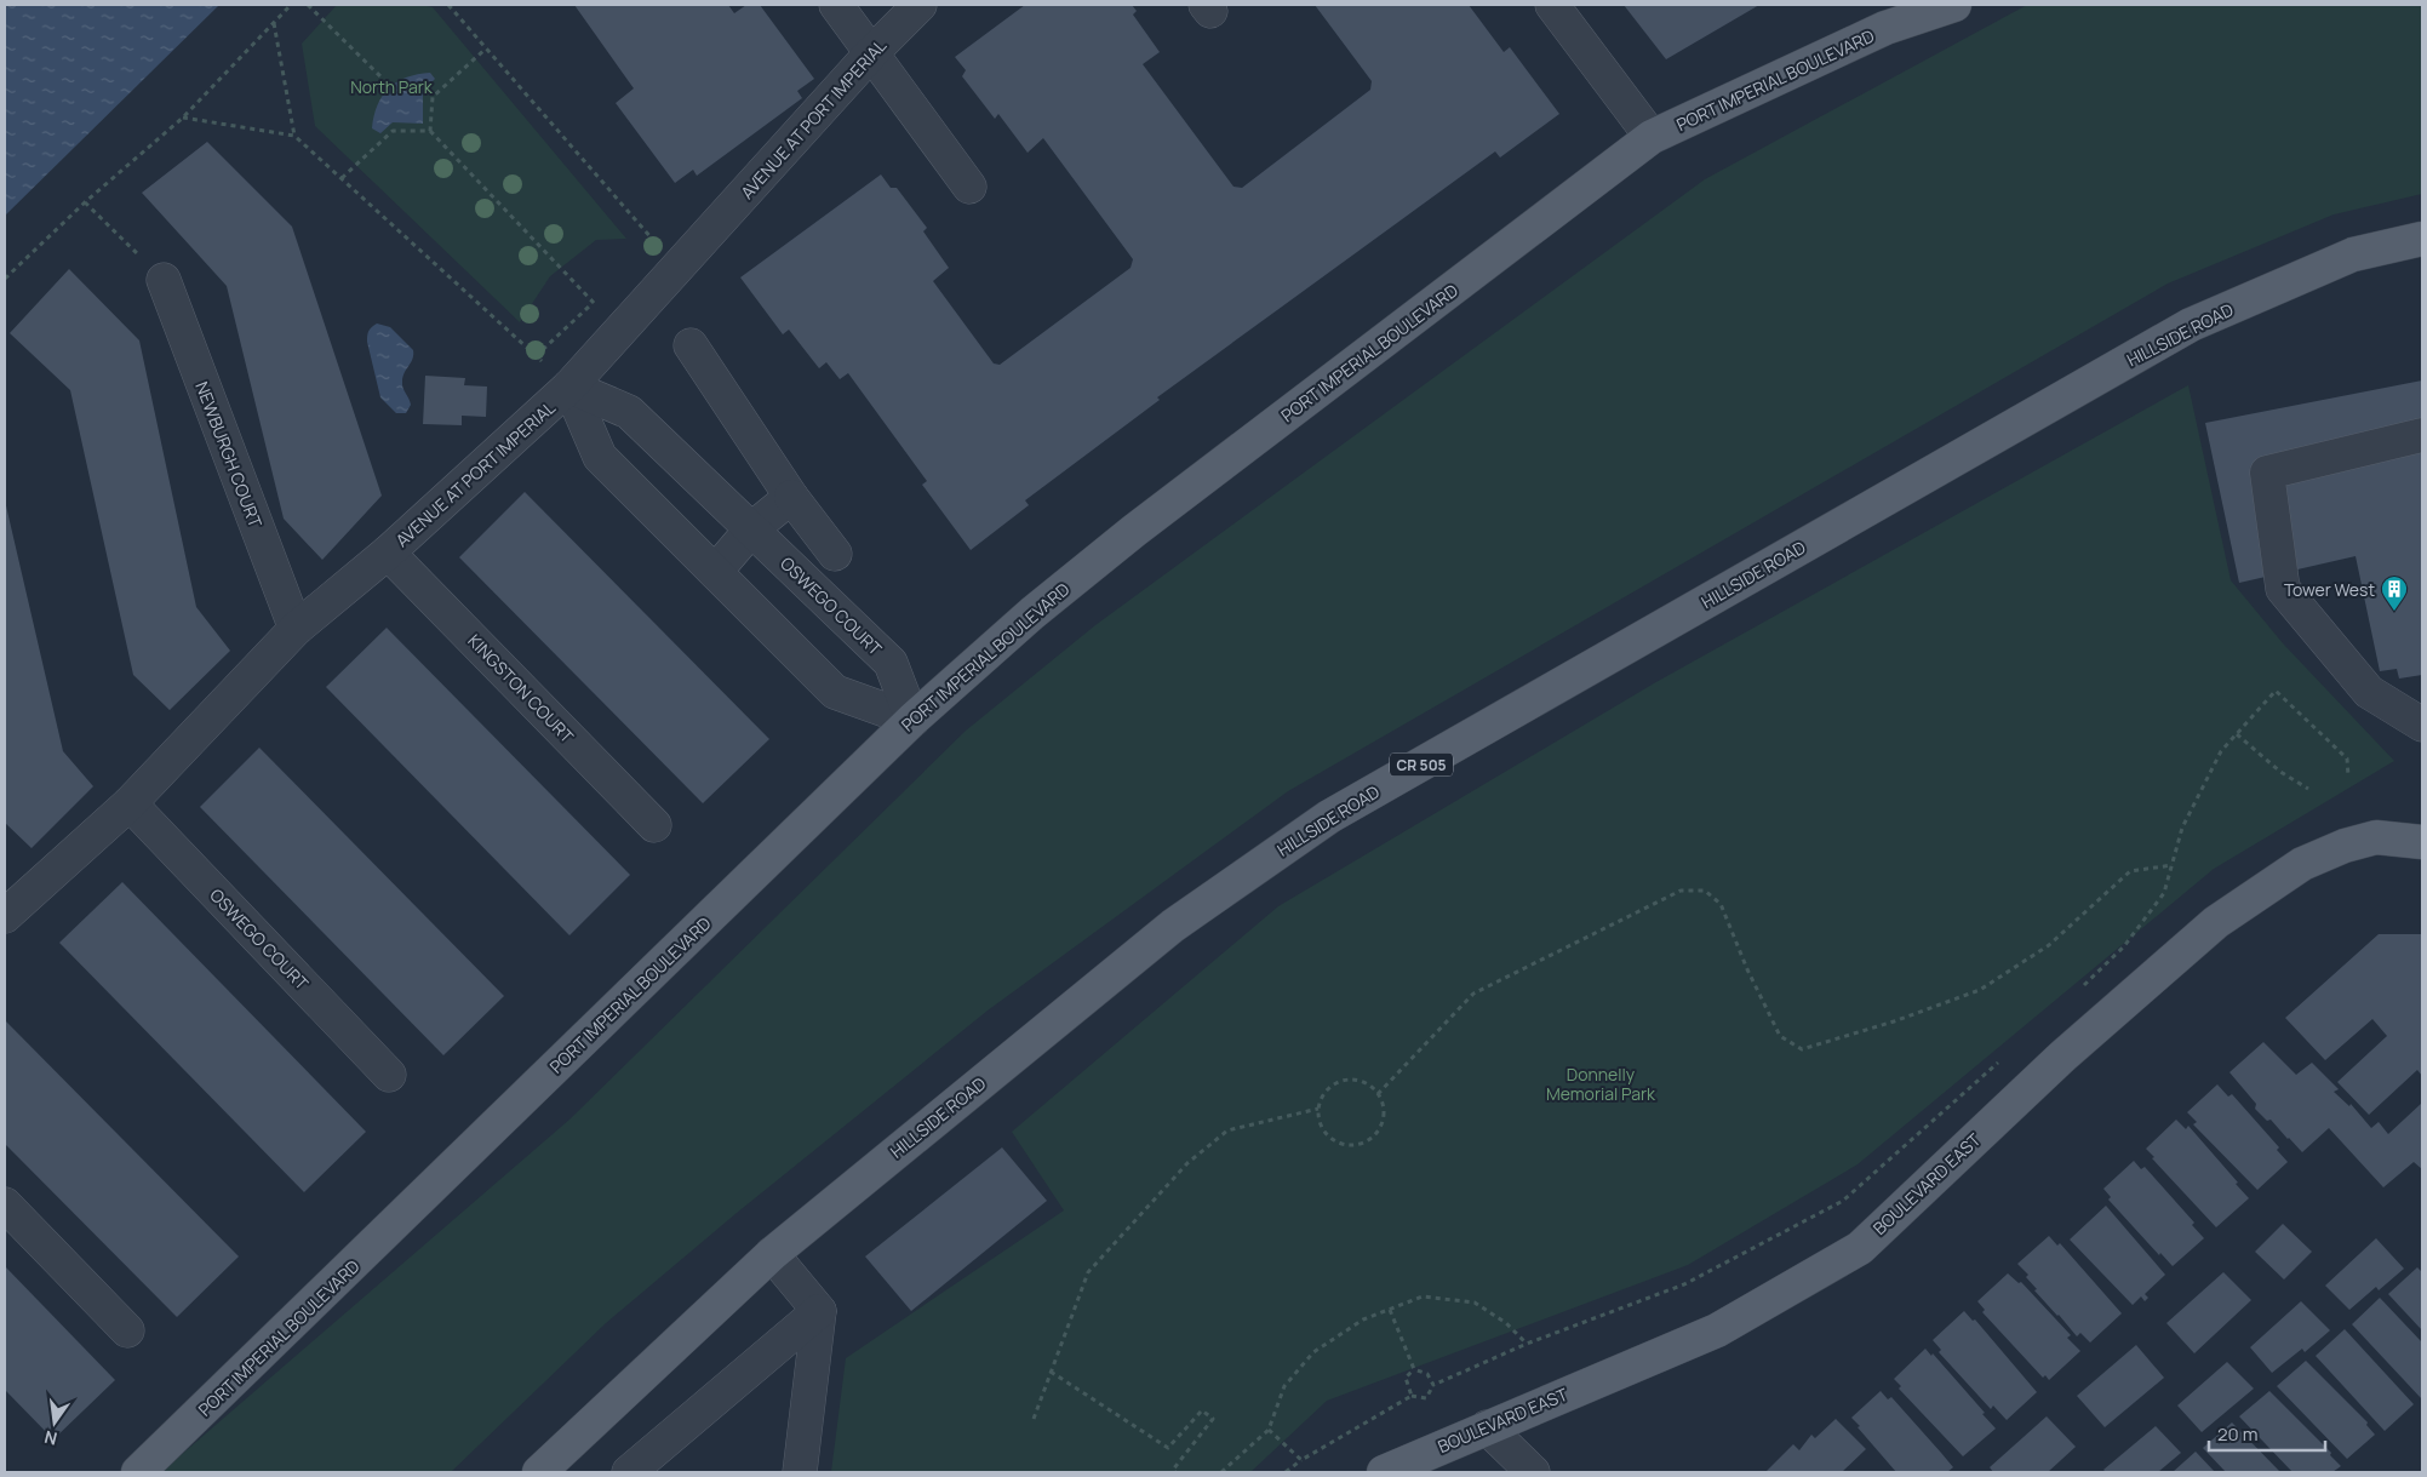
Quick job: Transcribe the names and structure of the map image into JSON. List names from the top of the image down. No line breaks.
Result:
{"streets":{"main road":["PORT IMPERIAL BOULEVARD","HILLSIDE ROAD","CR 505","BOULEVARD EAST"],"street":["AVENUE AT PORT IMPERIAL","NEWBURGH COURT","OSWEGO COURT","KINGSTON COURT"]},"crossings":[["PORT IMPERIAL BOULEVARD","OSWEGO COURT"],["AVENUE AT PORT IMPERIAL","NEWBURGH COURT"],["AVENUE AT PORT IMPERIAL","OSWEGO COURT"],["AVENUE AT PORT IMPERIAL","KINGSTON COURT"]],"parks":["North Park","Donnelly Memorial Park"],"places":{"building":["Tower West"]},"scale_bar":"20 m","north":"bottom"}
